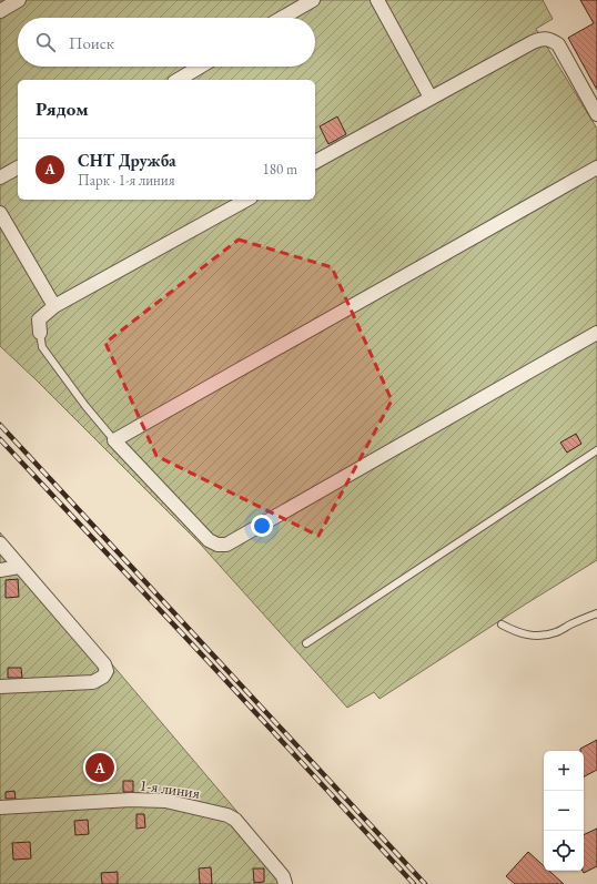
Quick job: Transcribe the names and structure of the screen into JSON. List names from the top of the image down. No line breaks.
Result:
{"streets":{"street":["1-я линия"]},"page":{"search":"Поиск","heading":"Рядом","list":[{"mark":"A","name":"СНТ Дружба","note":"Парк · 1-я линия","value":"180 m"}],"map_buttons":["+","−"],"pins":"A"}}
